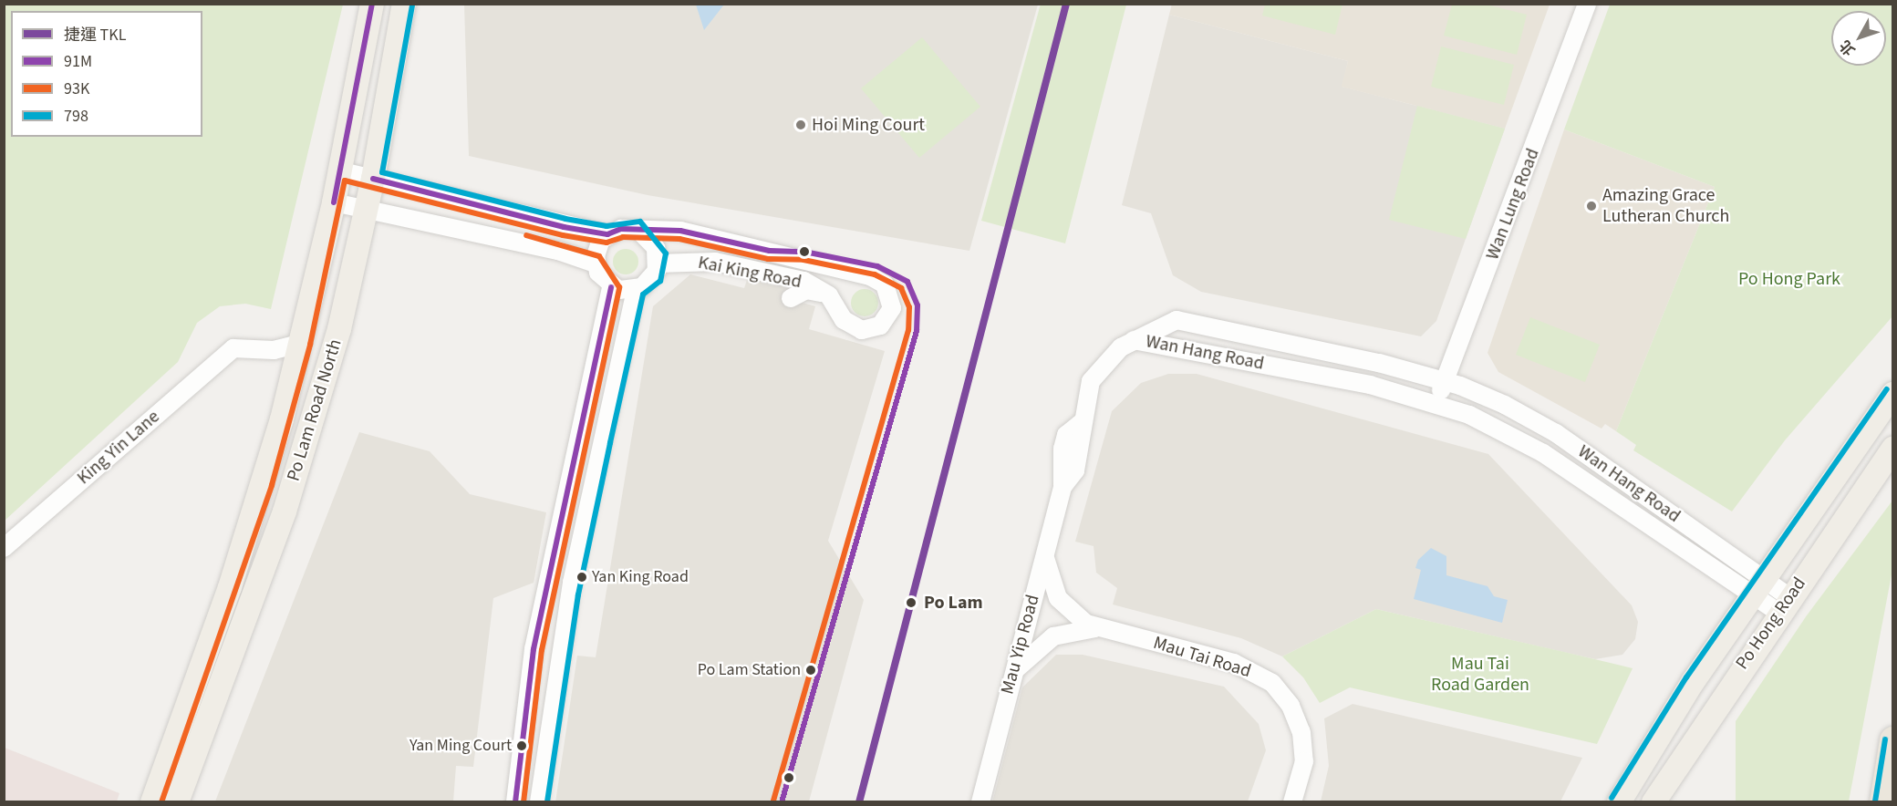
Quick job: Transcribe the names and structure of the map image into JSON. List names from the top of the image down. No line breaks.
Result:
{"streets":{"main road":["Po Lam Road North","Po Hong Road"],"street":["Wan Lung Road","Kai King Road","Wan Hang Road","King Yin Lane","Mau Yip Road","Mau Tai Road"]},"crossings":[["Wan Lung Road","Wan Hang Road"],["Kai King Road","Po Lam Road North"],["Wan Hang Road","Po Hong Road"],["Wan Hang Road","Mau Yip Road"],["Po Lam Road North","King Yin Lane"],["Mau Yip Road","Mau Tai Road"]],"parks":["Po Hong Park","Mau Tai Road Garden"],"places":["Hoi Ming Court","Amazing Grace Lutheran Church","Yan King Road","Po Lam","Po Lam Station","Yan Ming Court"],"lines":["metro line TKL","transit line 91M","transit line 798","transit line 93K"],"legend":["捷運 TKL","91M","93K","798"],"north":"bottom left"}
